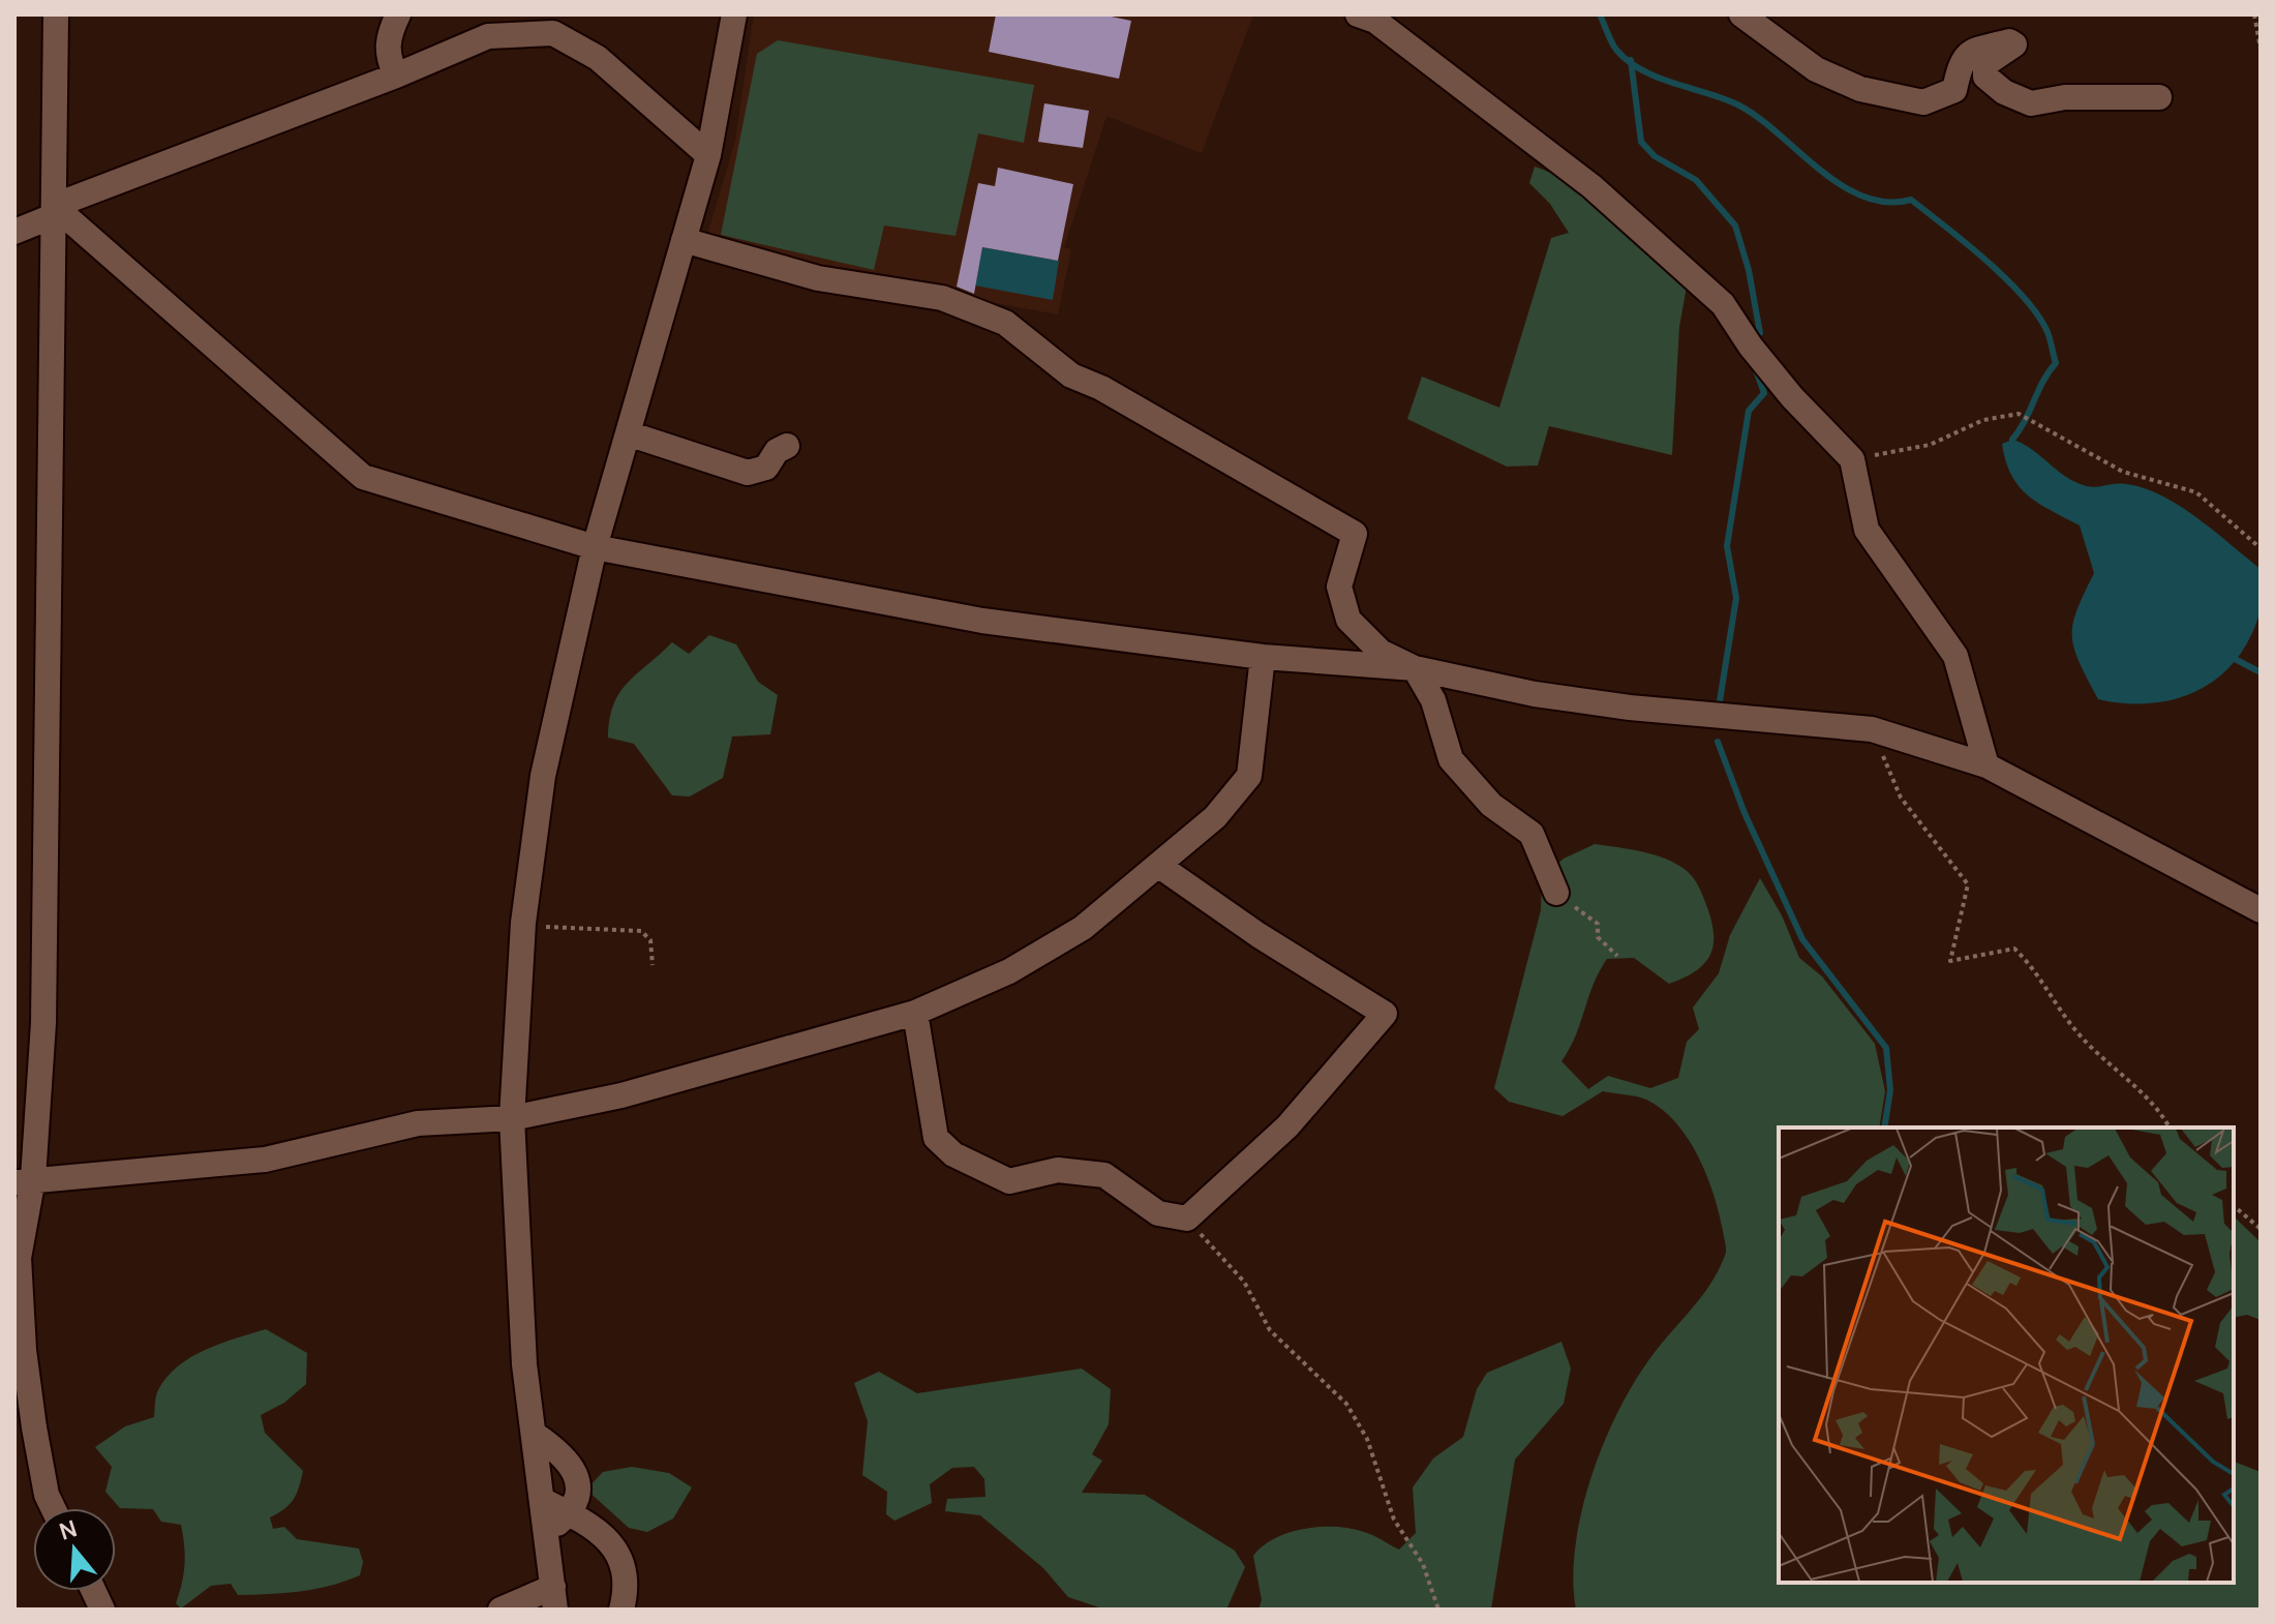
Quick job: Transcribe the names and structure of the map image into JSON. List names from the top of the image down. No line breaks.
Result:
{"north":"top"}
